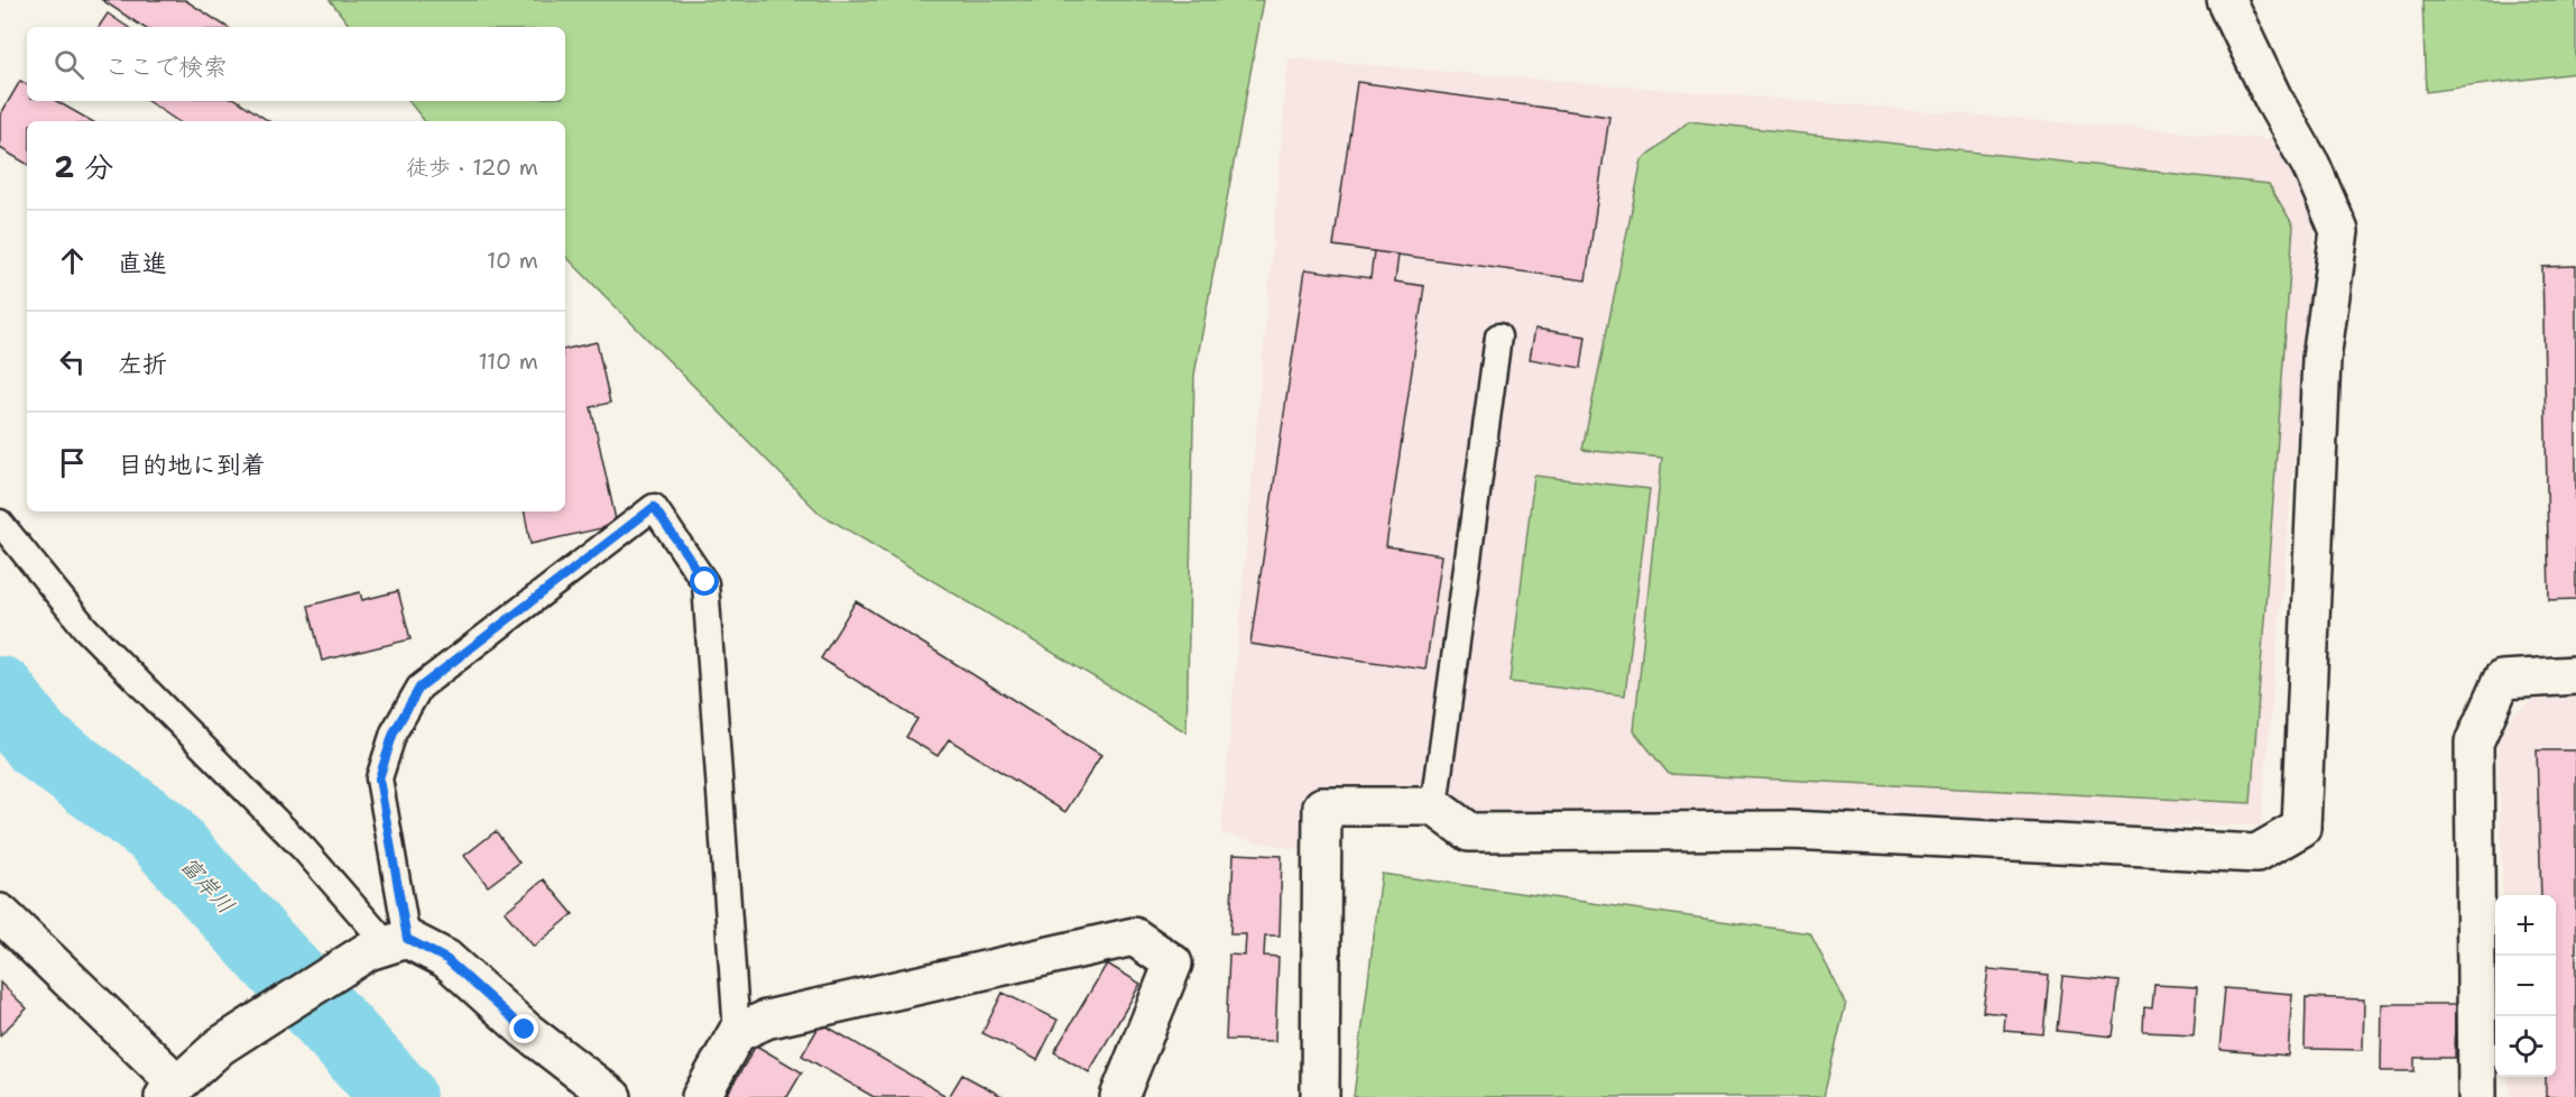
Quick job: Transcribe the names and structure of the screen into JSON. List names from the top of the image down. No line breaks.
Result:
{"water":["富岸川"],"page":{"search":"ここで検索","heading":["2 分","徒歩 · 120 m"],"list":[["直進","10 m"],["左折","110 m"],"目的地に到着"],"map_buttons":["+","−"]}}
